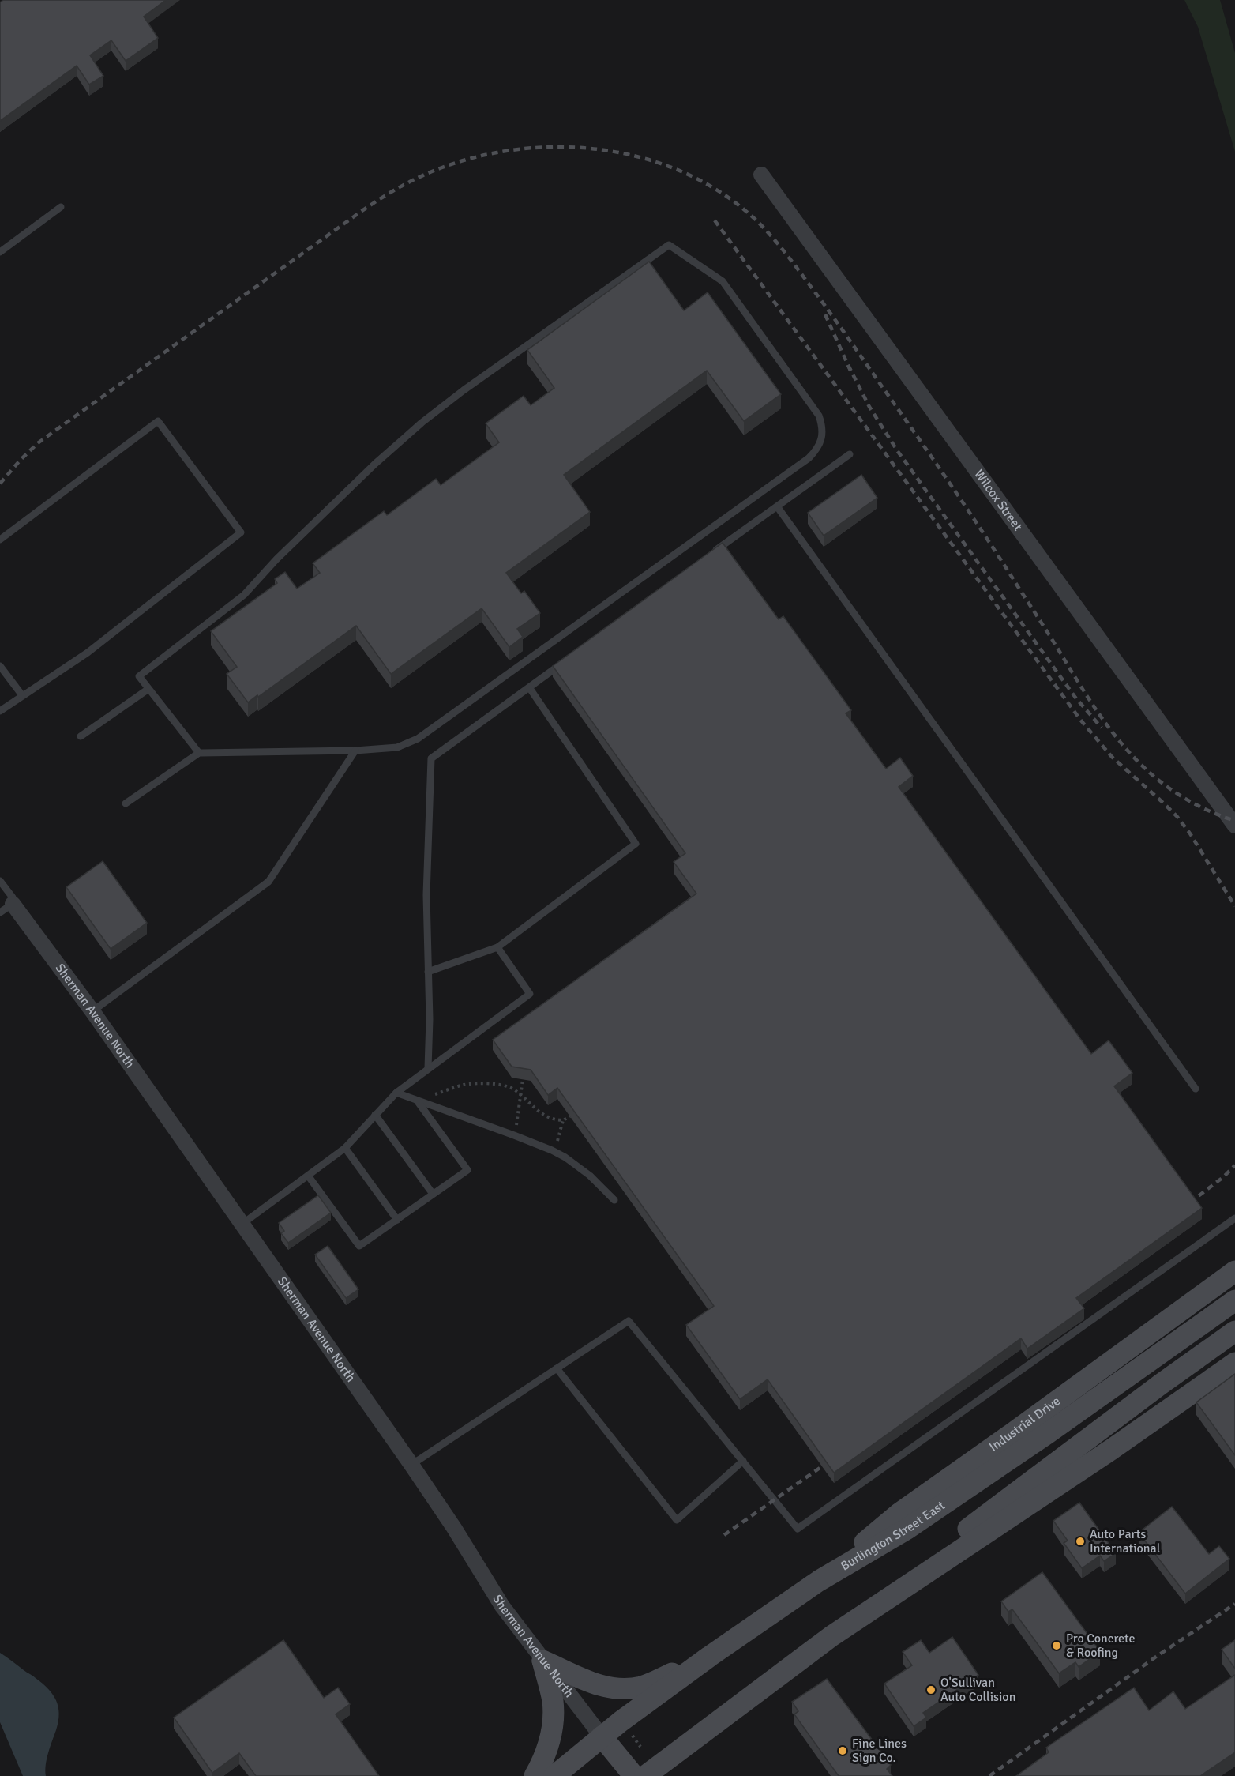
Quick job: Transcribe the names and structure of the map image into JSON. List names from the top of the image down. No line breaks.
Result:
{"streets":{"main road":["Sherman Avenue North","Industrial Drive","Burlington Street East"],"street":["Wilcox Street"]},"crossings":[["Sherman Avenue North","Burlington Street East"],["Industrial Drive","Burlington Street East"]],"places":["Auto Parts International","Pro Concrete & Roofing","O'Sullivan Auto Collision","Fine Lines Sign Co."]}
